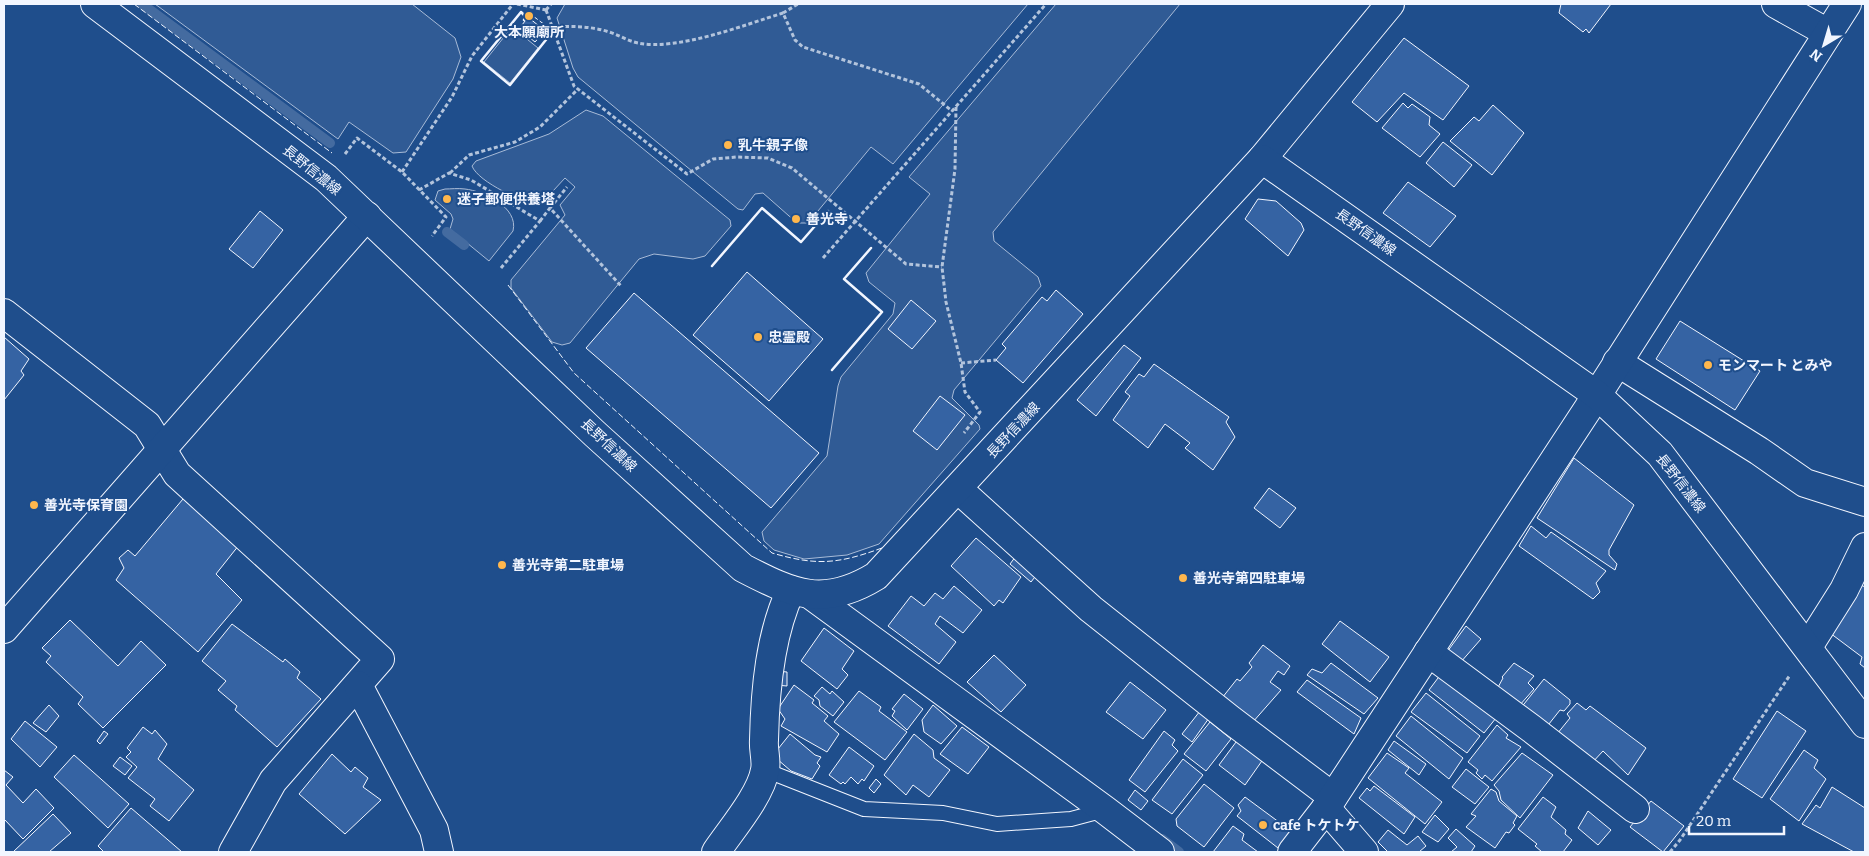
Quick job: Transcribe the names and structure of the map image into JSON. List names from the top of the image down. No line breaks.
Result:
{"streets":{"street":["長野信濃線"]},"places":["大本願廟所","乳牛親子像","迷子郵便供養塔","善光寺","忠霊殿","モンマート とみや","善光寺保育園","善光寺第二駐車場","善光寺第四駐車場","cafe トケトケ"],"scale_bar":"20 m","north":"bottom left"}
